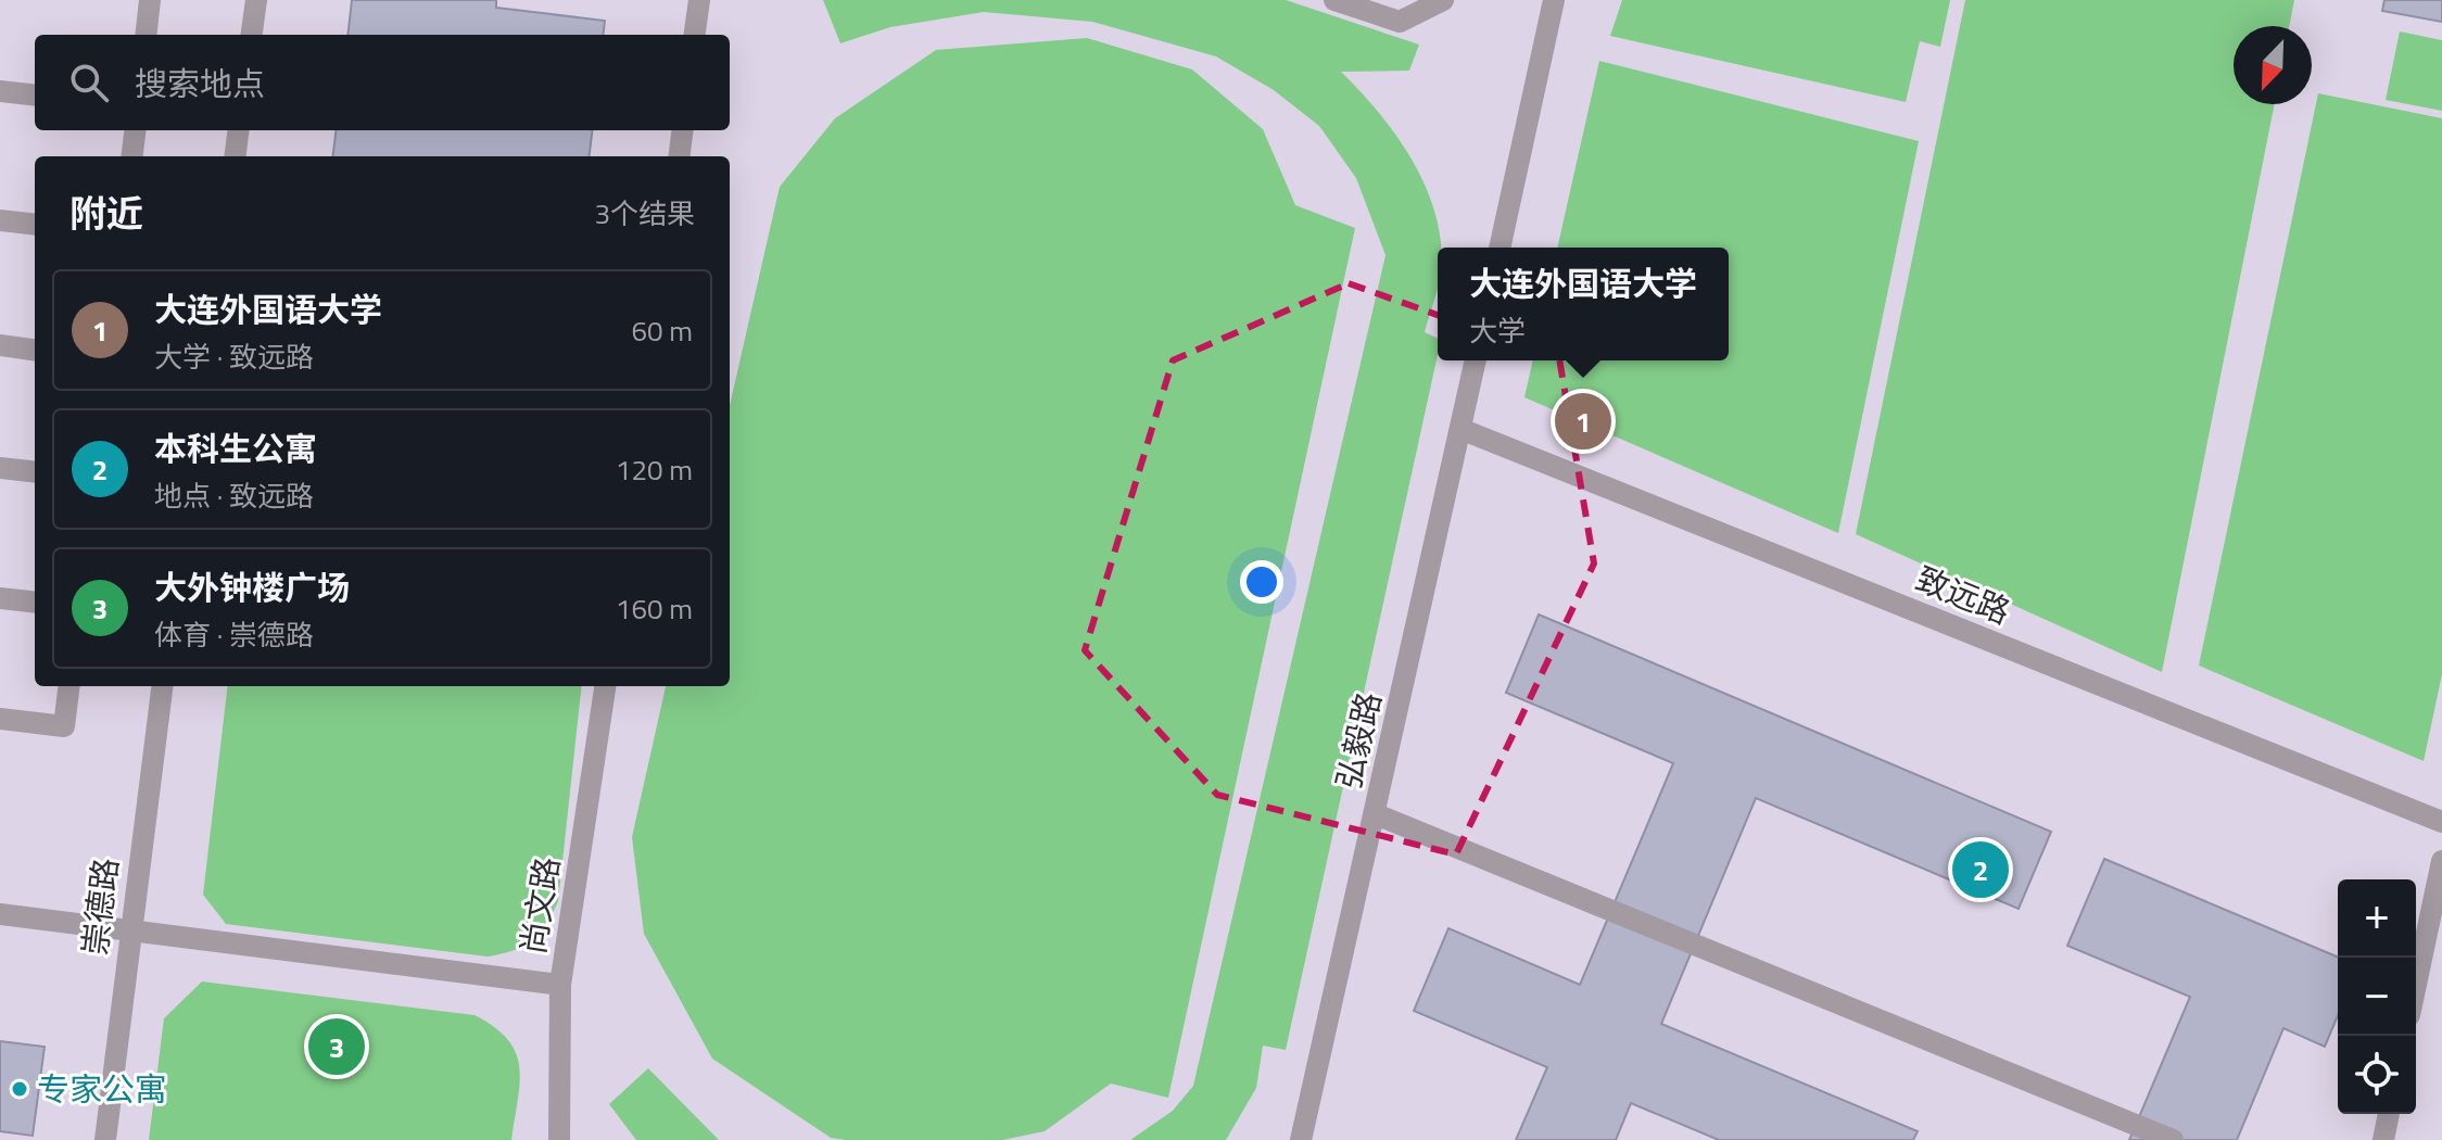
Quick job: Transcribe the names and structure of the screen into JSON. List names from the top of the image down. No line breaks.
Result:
{"streets":{"street":["致远路","弘毅路","尚文路","崇德路"]},"crossings":[["致远路","弘毅路"]],"places":["专家公寓"],"north":"bottom left","page":{"search":"搜索地点","heading":["附近","3个结果"],"popup":["大连外国语大学","大学"],"list":[{"mark":"1","name":"大连外国语大学","note":"大学 · 致远路","value":"60 m"},{"mark":"2","name":"本科生公寓","note":"地点 · 致远路","value":"120 m"},{"mark":"3","name":"大外钟楼广场","note":"体育 · 崇德路","value":"160 m"}],"pins":["1","2","3"],"map_buttons":["+","−"]}}
